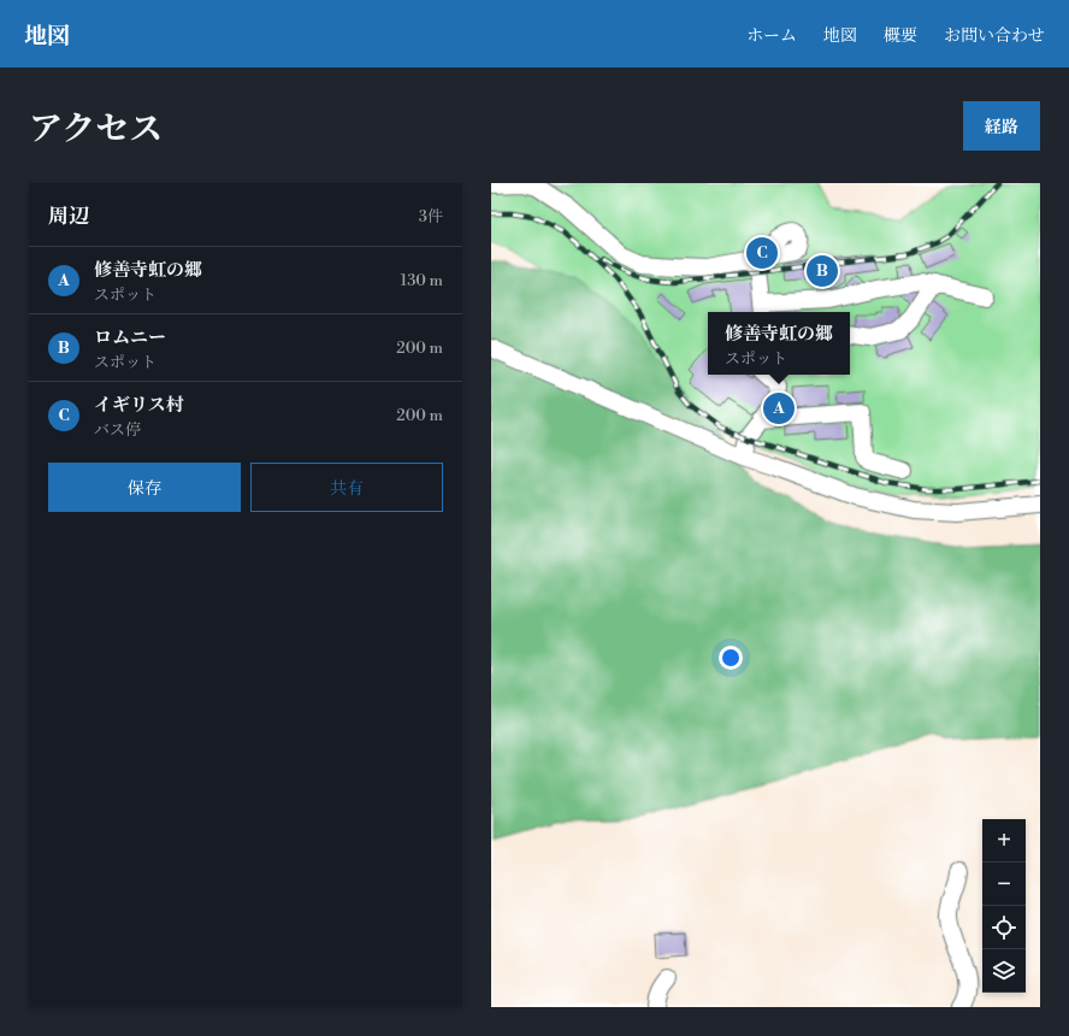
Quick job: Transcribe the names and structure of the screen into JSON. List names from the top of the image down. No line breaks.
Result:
{"page":{"header":"地図","nav":["ホーム","地図","概要","お問い合わせ"],"title":"アクセス","buttons":["経路",["保存","共有"]],"heading":["周辺","3件"],"pins":["C","B","A"],"list":[{"mark":"A","name":"修善寺虹の郷","note":"スポット","value":"130 m"},{"mark":"B","name":"ロムニー","note":"スポット","value":"200 m"},{"mark":"C","name":"イギリス村","note":"バス停","value":"200 m"}],"popup":["修善寺虹の郷","スポット"],"map_buttons":["+","−"]}}
